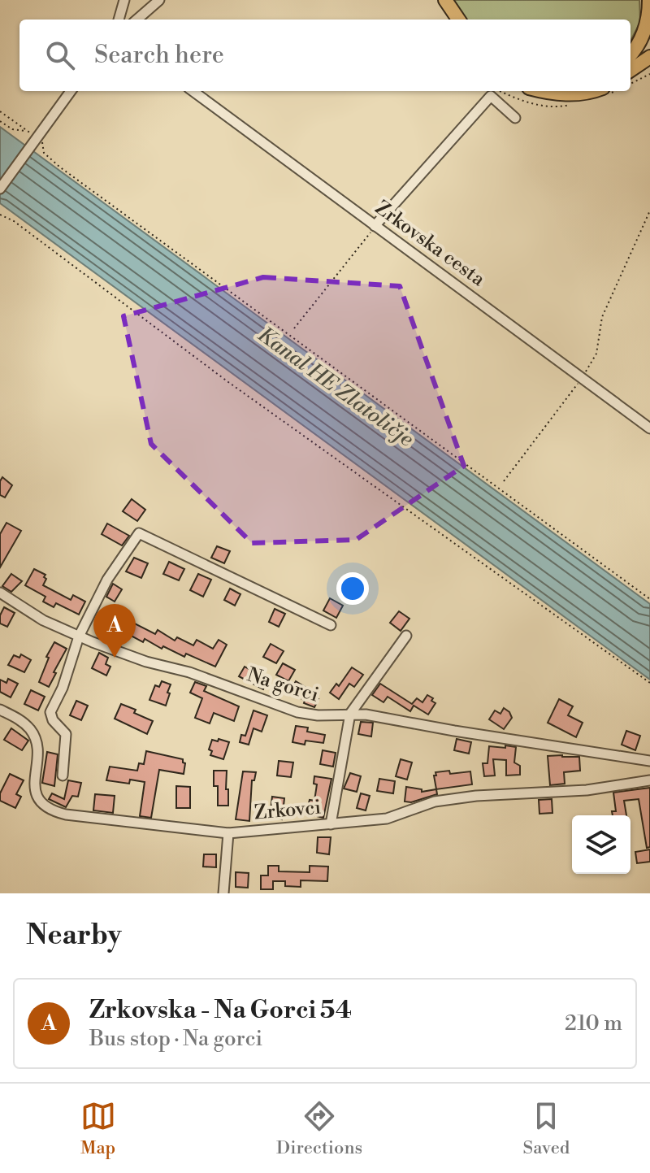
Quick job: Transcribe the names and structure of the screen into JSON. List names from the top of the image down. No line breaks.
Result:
{"streets":{"street":["Zrkovska cesta","Na gorci","Zrkovci"]},"water":["Kanal HE Zlatoličje"],"page":{"search":"Search here","pins":"A","heading":"Nearby","list":[{"mark":"A","name":"Zrkovska - Na Gorci 54","note":"Bus stop · Na gorci","value":"210 m"}],"nav":["Map","Directions","Saved"]}}
